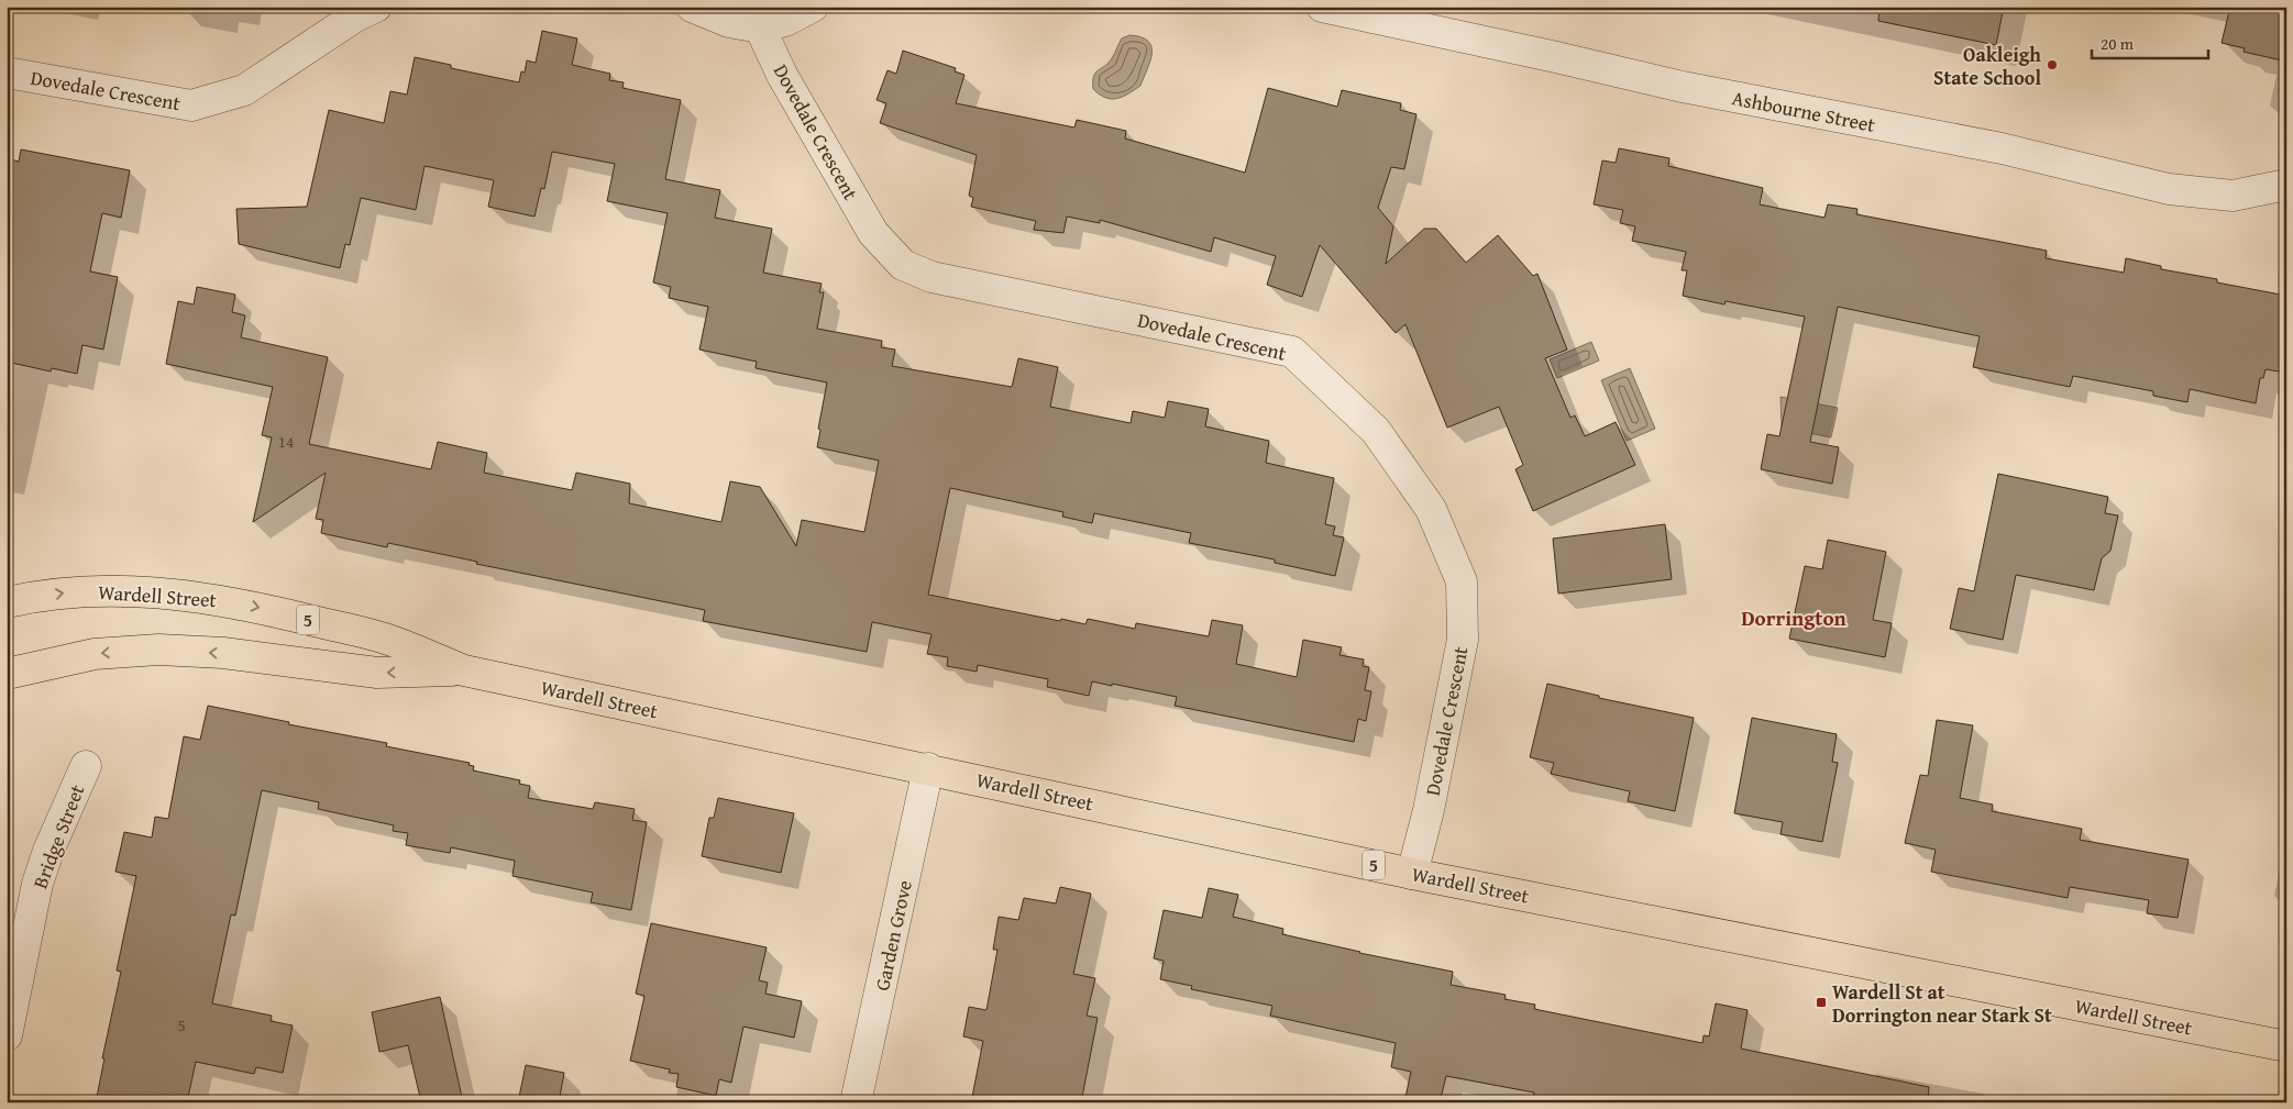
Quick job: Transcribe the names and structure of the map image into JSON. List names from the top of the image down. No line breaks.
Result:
{"streets":{"highway":["Wardell Street","5"],"street":["Dovedale Crescent","Ashbourne Street","Bridge Street","Garden Grove"]},"crossings":[["Dovedale Crescent","Wardell Street"],["Wardell Street","Garden Grove"]],"districts":["Dorrington"],"places":{"other":["Oakleigh State School"],"transit":["Wardell St at Dorrington near Stark St"]},"house_numbers":["14","5"],"scale_bar":"20 m"}
